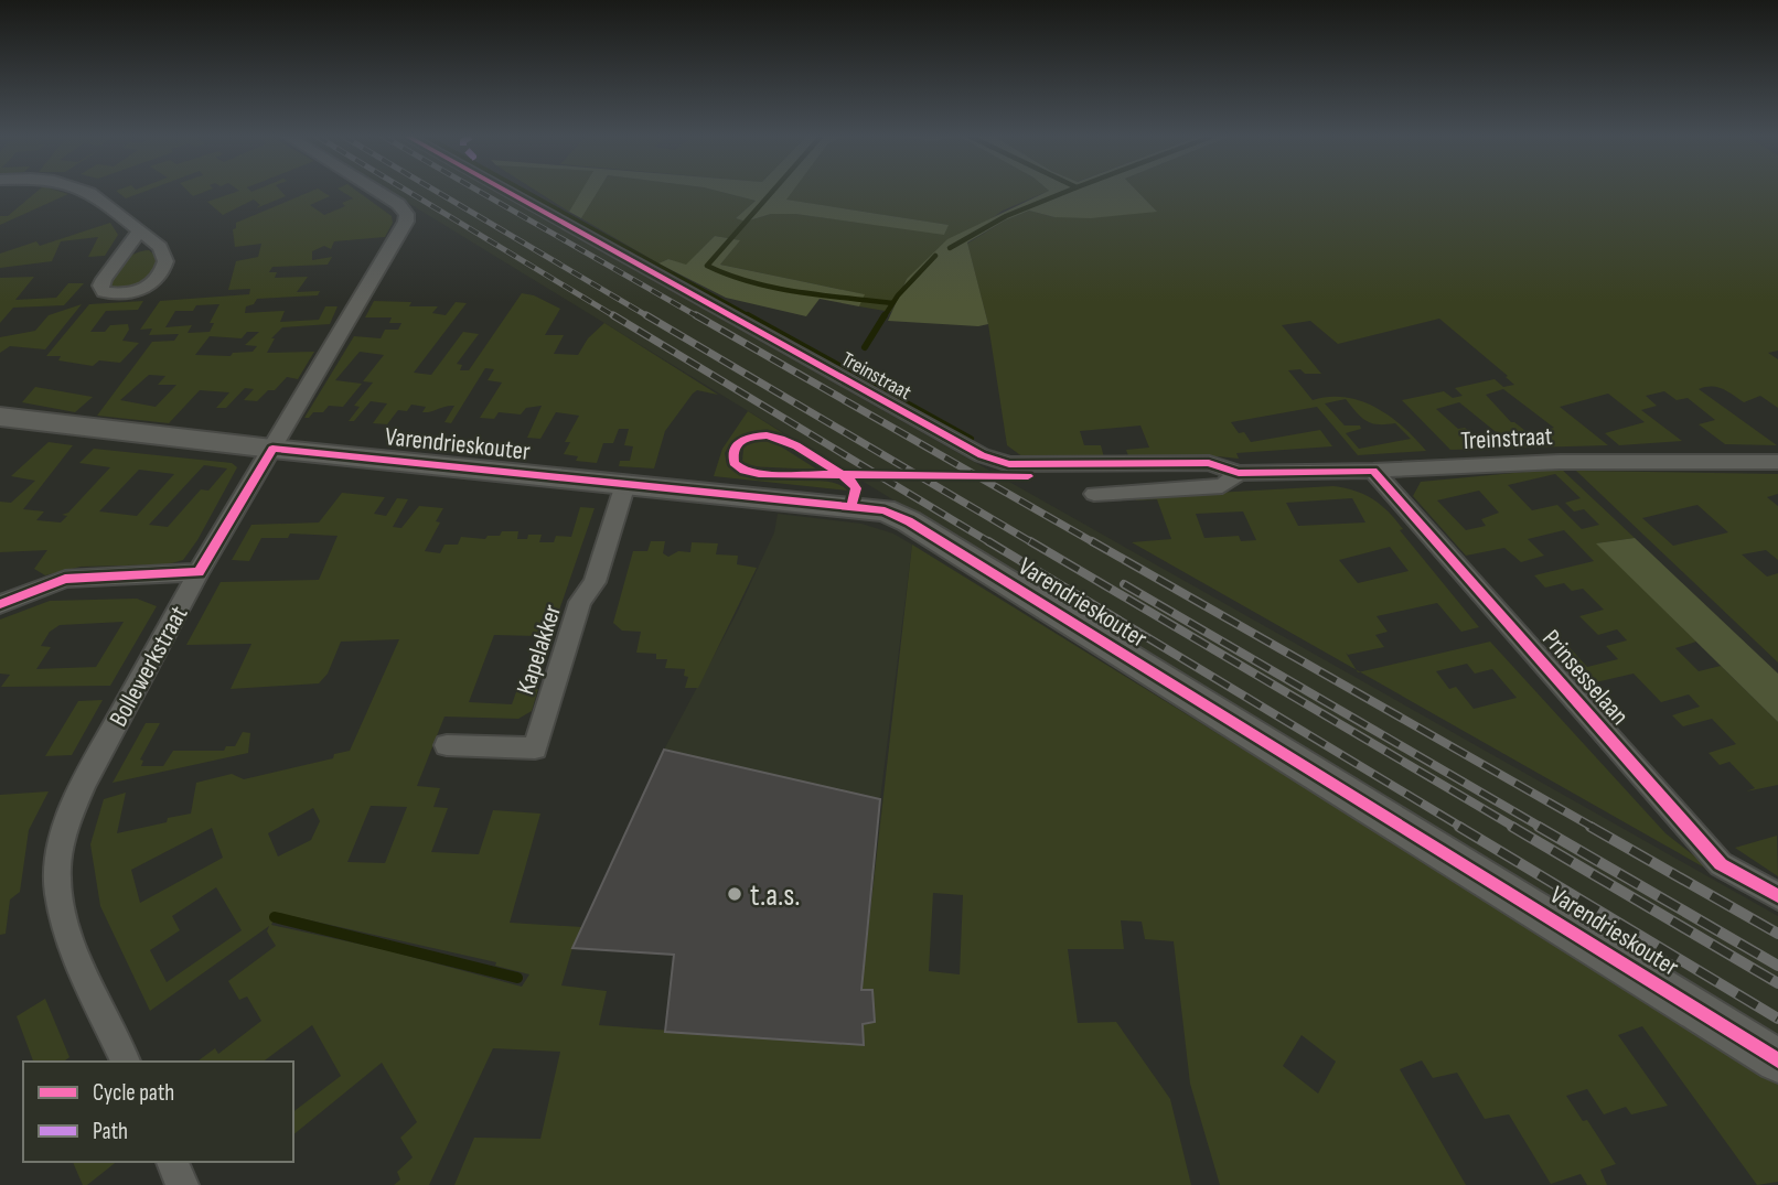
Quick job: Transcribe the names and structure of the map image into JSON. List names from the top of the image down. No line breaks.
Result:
{"streets":{"street":["Treinstraat","Varendrieskouter","Kapelakker","Bollewerkstraat","Prinsesselaan"]},"crossings":[["Treinstraat","Prinsesselaan"],["Varendrieskouter","Kapelakker"],["Varendrieskouter","Bollewerkstraat"]],"places":["t.a.s."],"legend":["Cycle path","Path"]}
